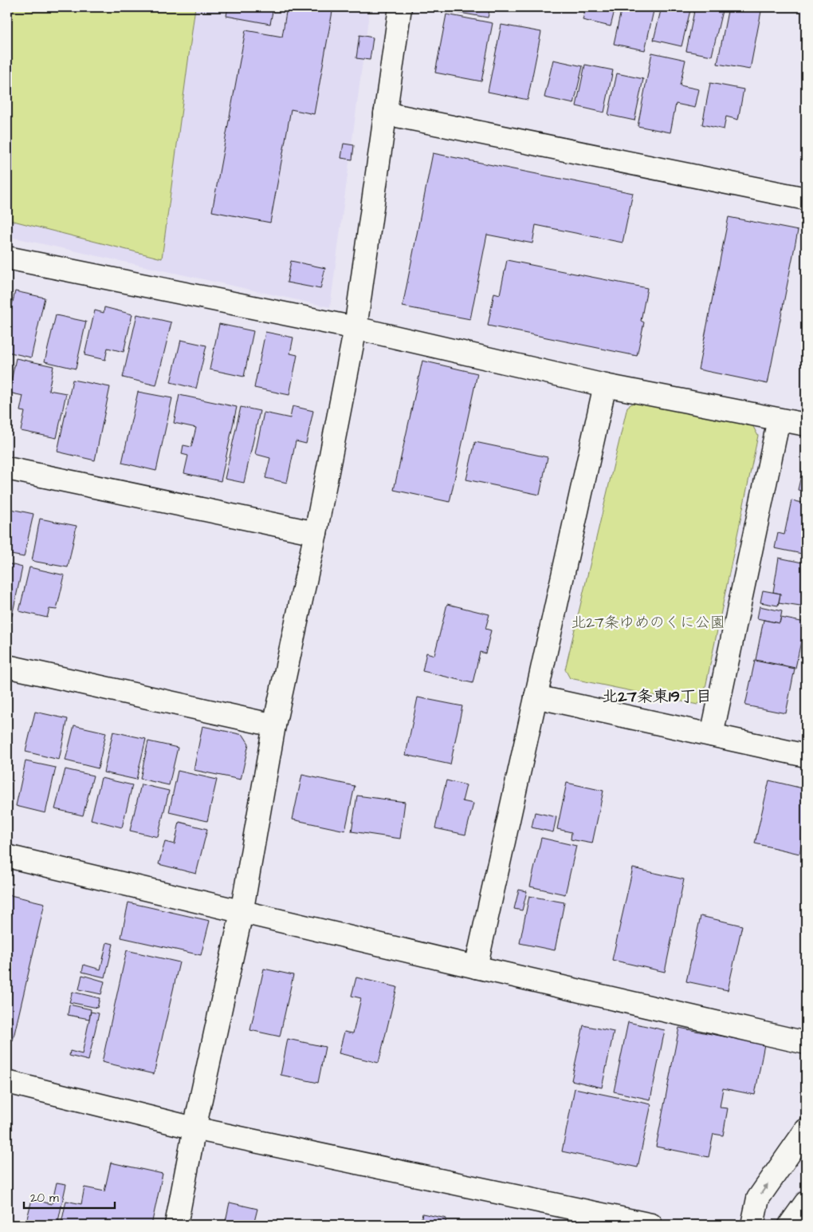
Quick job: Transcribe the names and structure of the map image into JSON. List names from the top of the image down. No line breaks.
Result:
{"districts":["北27条東19丁目"],"parks":["北27条ゆめのくに公園"],"scale_bar":"20 m"}
